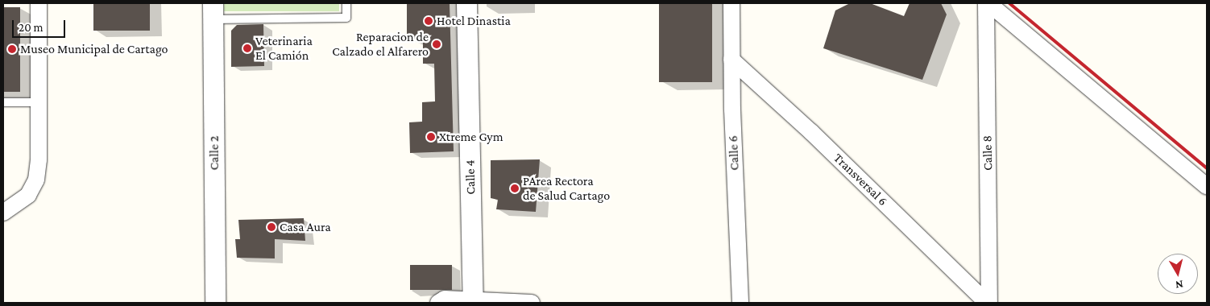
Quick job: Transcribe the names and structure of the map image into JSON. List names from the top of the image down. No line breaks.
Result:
{"streets":{"street":["Calle 2","Calle 6","Calle 8","Calle 4","Transversal 6"]},"crossings":[["Calle 6","Transversal 6"],["Calle 8","Transversal 6"]],"places":["Hotel Dinastia","Reparacion de Calzado el Alfarero","Veterinaria El Camión","Museo Municipal de Cartago","Xtreme Gym","PArea Rectora de Salud Cartago","Casa Aura"],"scale_bar":"20 m","north":"bottom"}
